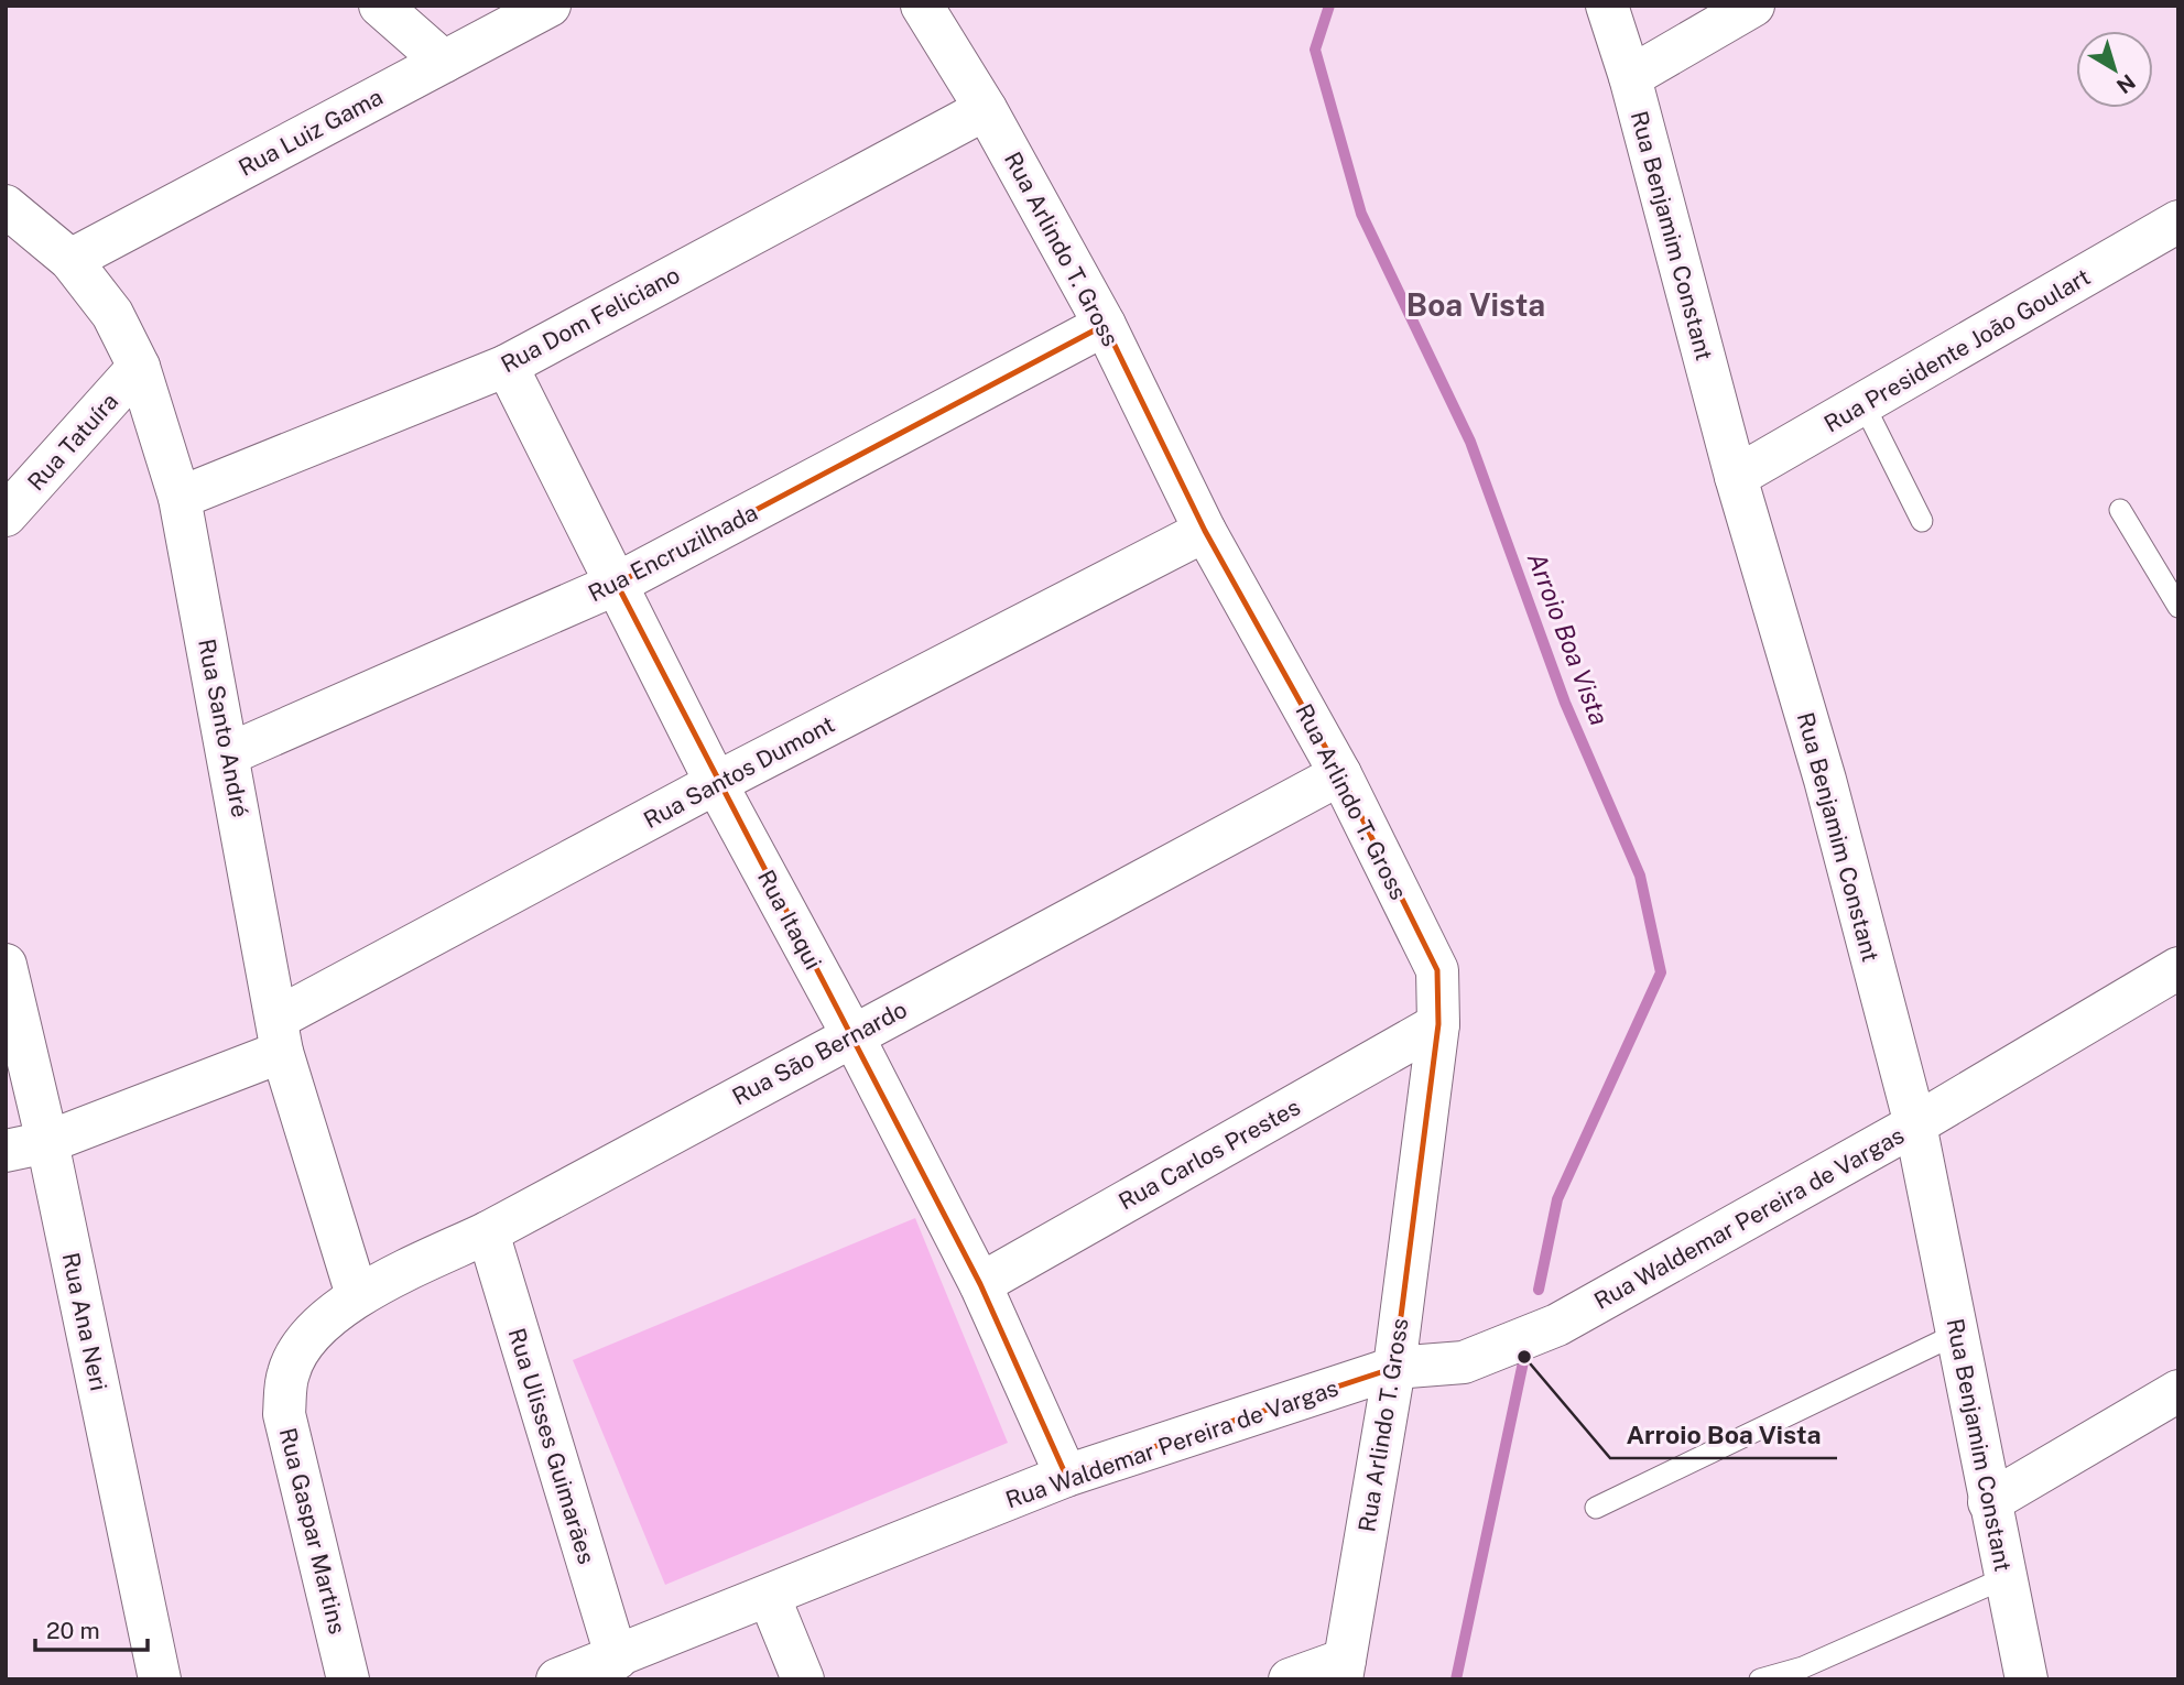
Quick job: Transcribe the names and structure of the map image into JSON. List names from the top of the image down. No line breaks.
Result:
{"streets":{"street":["Rua Luiz Gama","Rua Benjamim Constant","Rua Arlindo T. Gross","Rua Dom Feliciano","Rua Presidente João Goulart","Rua Tatuíra","Rua Encruzilhada","Rua Santo André","Rua Santos Dumont","Rua Itaqui","Rua São Bernardo","Rua Carlos Prestes","Rua Waldemar Pereira de Vargas","Rua Ana Neri","Rua Ulisses Guimarães","Rua Gaspar Martins"]},"crossings":[["Rua Luiz Gama","Rua Santo André"],["Rua Benjamim Constant","Rua Presidente João Goulart"],["Rua Benjamim Constant","Rua Waldemar Pereira de Vargas"],["Rua Arlindo T. Gross","Rua Dom Feliciano"],["Rua Arlindo T. Gross","Rua Encruzilhada"],["Rua Arlindo T. Gross","Rua Santos Dumont"],["Rua Arlindo T. Gross","Rua São Bernardo"],["Rua Arlindo T. Gross","Rua Carlos Prestes"],["Rua Arlindo T. Gross","Rua Waldemar Pereira de Vargas"],["Rua Dom Feliciano","Rua Santo André"],["Rua Dom Feliciano","Rua Itaqui"],["Rua Tatuíra","Rua Santo André"],["Rua Encruzilhada","Rua Santo André"],["Rua Encruzilhada","Rua Itaqui"],["Rua Santo André","Rua Santos Dumont"],["Rua Santo André","Rua São Bernardo"],["Rua Santos Dumont","Rua Itaqui"],["Rua Santos Dumont","Rua Ana Neri"],["Rua Itaqui","Rua São Bernardo"],["Rua Itaqui","Rua Carlos Prestes"],["Rua Itaqui","Rua Waldemar Pereira de Vargas"],["Rua São Bernardo","Rua Ulisses Guimarães"],["Rua São Bernardo","Rua Gaspar Martins"],["Rua Waldemar Pereira de Vargas","Rua Ulisses Guimarães"]],"districts":["Boa Vista"],"water":["Arroio Boa Vista"],"places":["Arroio Boa Vista"],"scale_bar":"20 m","north":"bottom right"}
